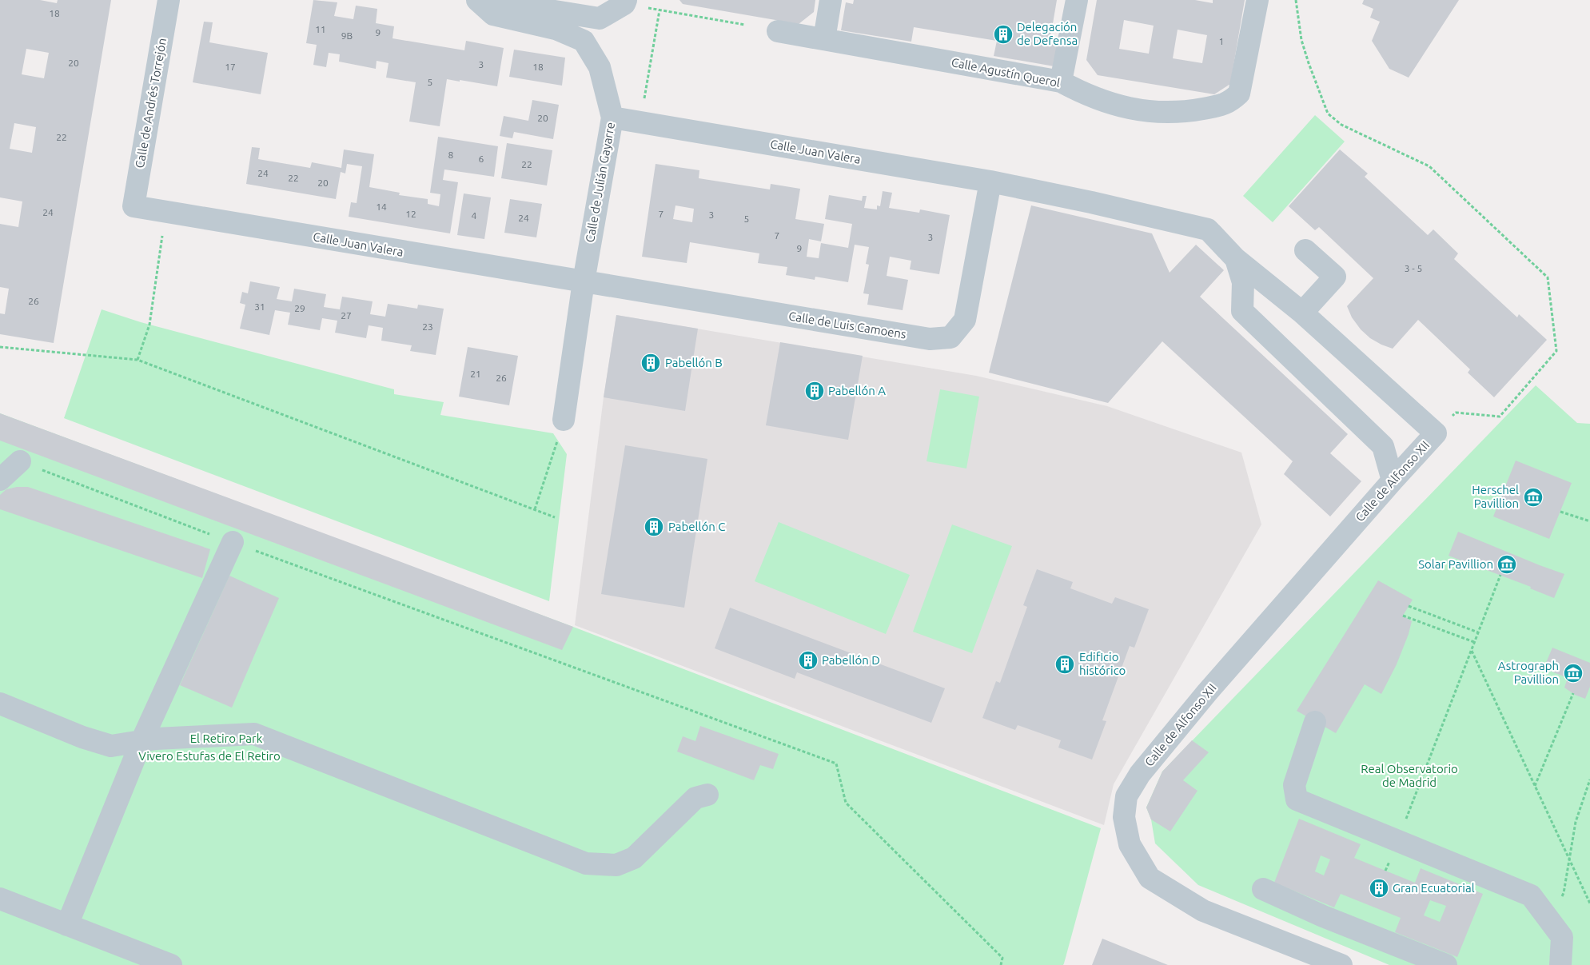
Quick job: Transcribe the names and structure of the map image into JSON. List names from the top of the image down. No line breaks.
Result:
{"streets":{"street":["Calle Agustín Querol","Calle de Andrés Torrejón","Calle Juan Valera","Calle de Julián Gayarre","Calle de Luis Camoens","Calle de Alfonso XII"]},"crossings":[["Calle de Andrés Torrejón","Calle Juan Valera"],["Calle Juan Valera","Calle de Julián Gayarre"],["Calle Juan Valera","Calle de Luis Camoens"],["Calle Juan Valera","Calle de Alfonso XII"],["Calle de Julián Gayarre","Calle de Luis Camoens"]],"parks":["El Retiro Park","Vivero Estufas de El Retiro","Real Observatorio de Madrid"],"places":{"building":["Delegación de Defensa","Pabellón B","Pabellón A","Pabellón C","Pabellón D","Edificio histórico","Gran Ecuatorial"],"museum":["Herschel Pavillion","Solar Pavillion","Astrograph Pavillion"]},"house_numbers":["18","11","9","9B","1","20","3","17","18","5","20","22","8","6","22","24","22","20","14","24","12","7","3","4","24","5","7","3","9","3 - 5","26","31","29","27","23","21","26"]}
